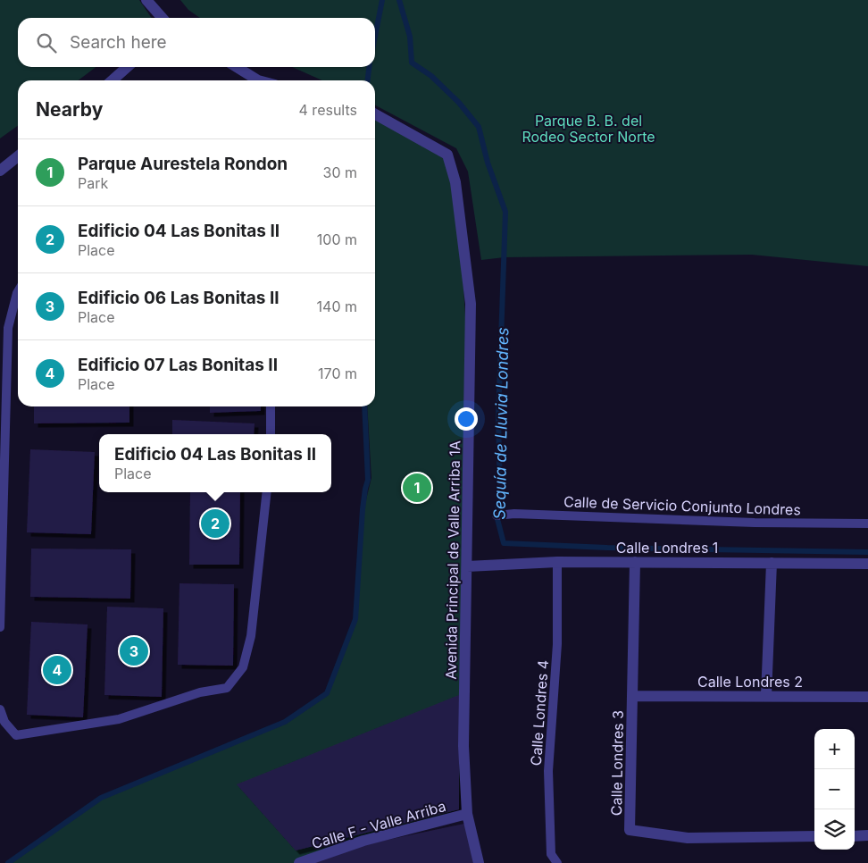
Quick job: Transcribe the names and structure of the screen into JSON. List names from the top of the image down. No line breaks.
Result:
{"streets":{"street":["Calle Londres 1","Avenida Principal de Valle Arriba 1A","Calle Londres 2","Calle Londres 3","Calle F - Valle Arriba"],"lane":["Calle de Servicio Conjunto Londres","Calle Londres 4"]},"crossings":[["Calle Londres 1","Avenida Principal de Valle Arriba 1A"],["Calle Londres 1","Calle Londres 4"],["Calle Londres 1","Calle Londres 3"],["Avenida Principal de Valle Arriba 1A","Calle F - Valle Arriba"],["Calle Londres 2","Calle Londres 3"]],"water":["Sequía de Lluvia Londres"],"parks":["Parque B. B. del Rodeo Sector Norte"],"page":{"search":"Search here","heading":["Nearby","4 results"],"list":[{"mark":"1","name":"Parque Aurestela Rondon","note":"Park","value":"30 m"},{"mark":"2","name":"Edificio 04 Las Bonitas II","note":"Place","value":"100 m"},{"mark":"3","name":"Edificio 06 Las Bonitas II","note":"Place","value":"140 m"},{"mark":"4","name":"Edificio 07 Las Bonitas II","note":"Place","value":"170 m"}],"popup":["Edificio 04 Las Bonitas II","Place"],"pins":["1","2","3","4"],"map_buttons":["+","−"]}}
